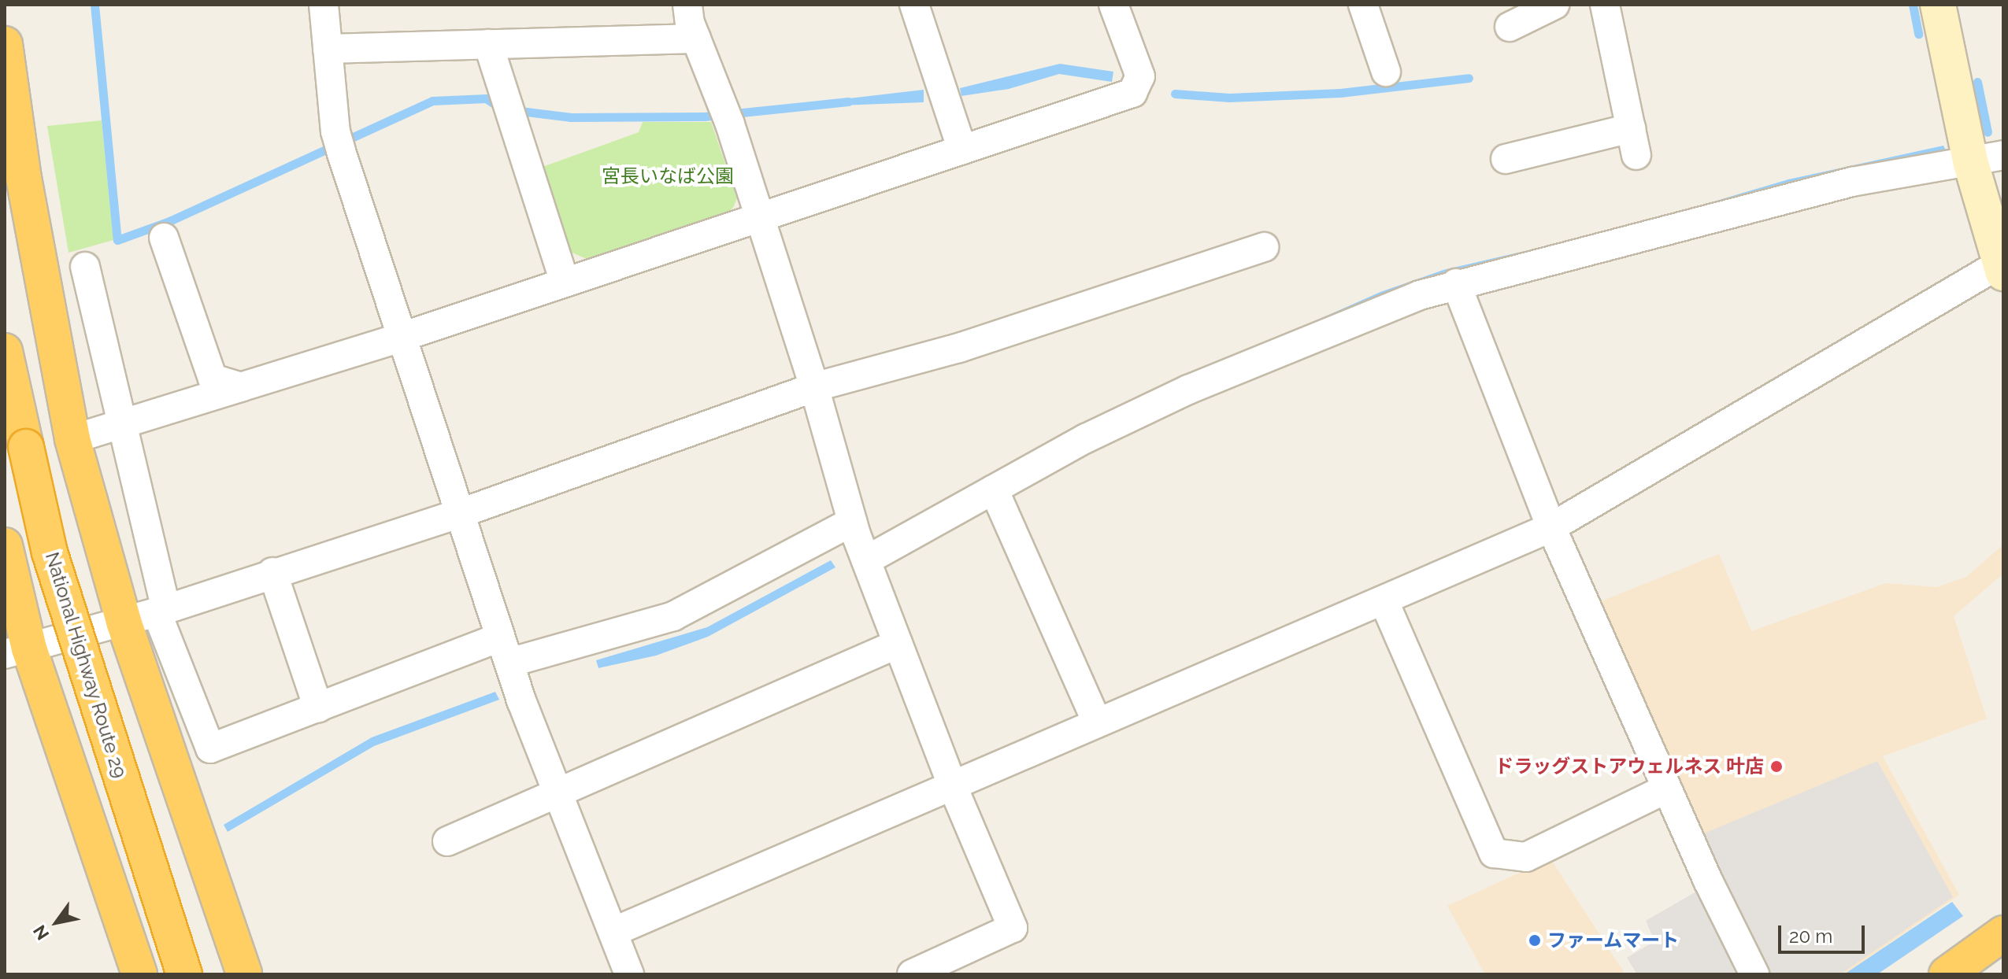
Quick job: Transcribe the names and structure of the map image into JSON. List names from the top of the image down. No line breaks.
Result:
{"streets":{"highway":["National Highway Route 29"]},"parks":["宮長いなば公園"],"places":["ドラッグストアウェルネス 叶店","ファームマート"],"scale_bar":"20 m","north":"bottom left"}
